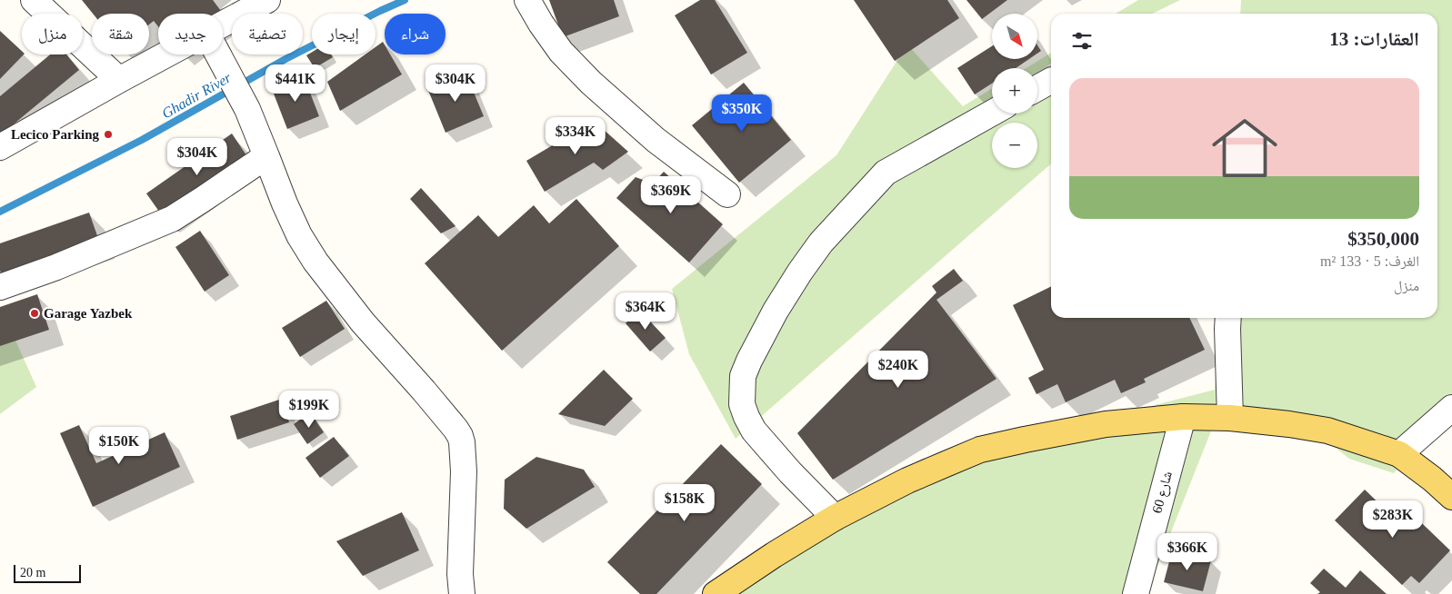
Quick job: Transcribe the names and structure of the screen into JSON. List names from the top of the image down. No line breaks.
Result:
{"streets":{"street":["شارع 60"]},"water":["Ghadir River"],"places":["Lecico Parking","Garage Yazbek"],"scale_bar":"20 m","north":"bottom right","page":{"map_buttons":["+","−"],"chip":["شراء","إيجار","تصفية","جديد","شقة","منزل"],"heading":"العقارات: 13","price":["$441K","$304K","$350K","$334K","$304K","$369K","$364K","$240K","$199K","$150K","$158K","$283K","$366K"],"list":[{"name":"$350,000","note":"الغرف: 5 · 133 m² · منزل"}],"scale":"20 m"}}
